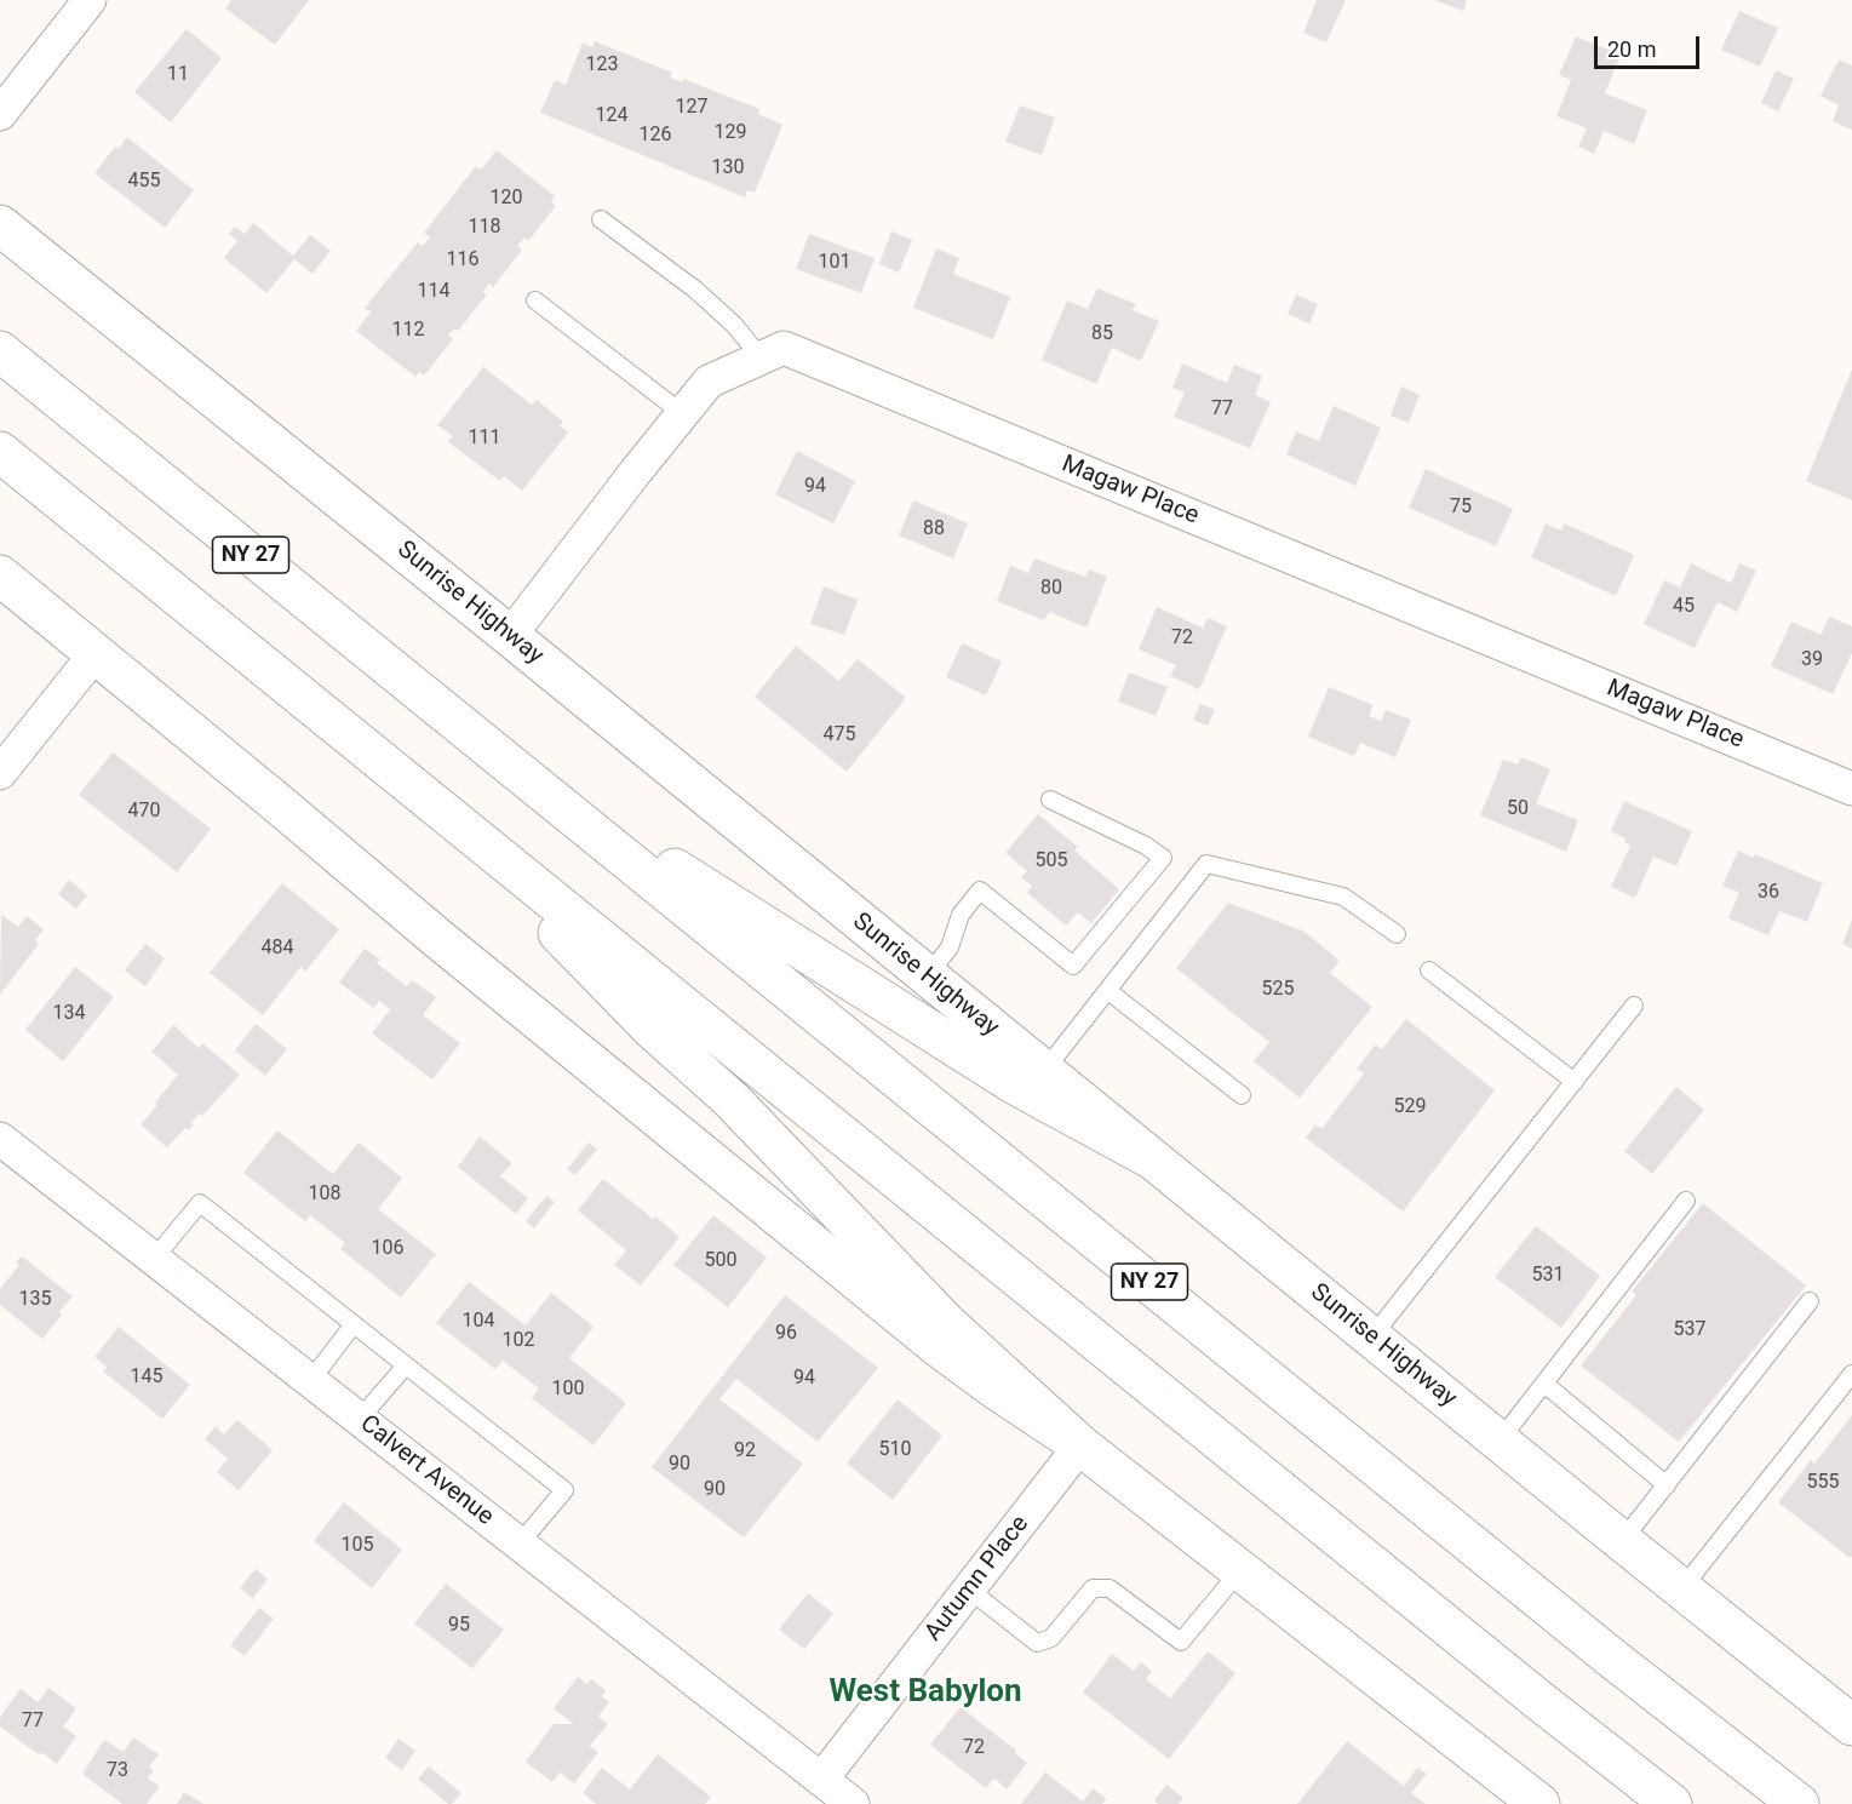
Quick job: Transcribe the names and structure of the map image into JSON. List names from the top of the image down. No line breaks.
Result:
{"streets":{"main road":["NY 27","Sunrise Highway"],"street":["Magaw Place","Calvert Avenue","Autumn Place"]},"crossings":[["Magaw Place","Sunrise Highway"],["Calvert Avenue","Autumn Place"]],"districts":["West Babylon"],"house_numbers":["123","11","127","124","129","126","130","455","120","118","116","101","114","112","85","77","111","94","75","88","80","45","72","39","475","50","470","505","36","484","525","134","529","108","106","500","531","135","104","537","96","102","145","94","100","510","92","90","555","90","105","95","77","72","73"],"scale_bar":"20 m"}
